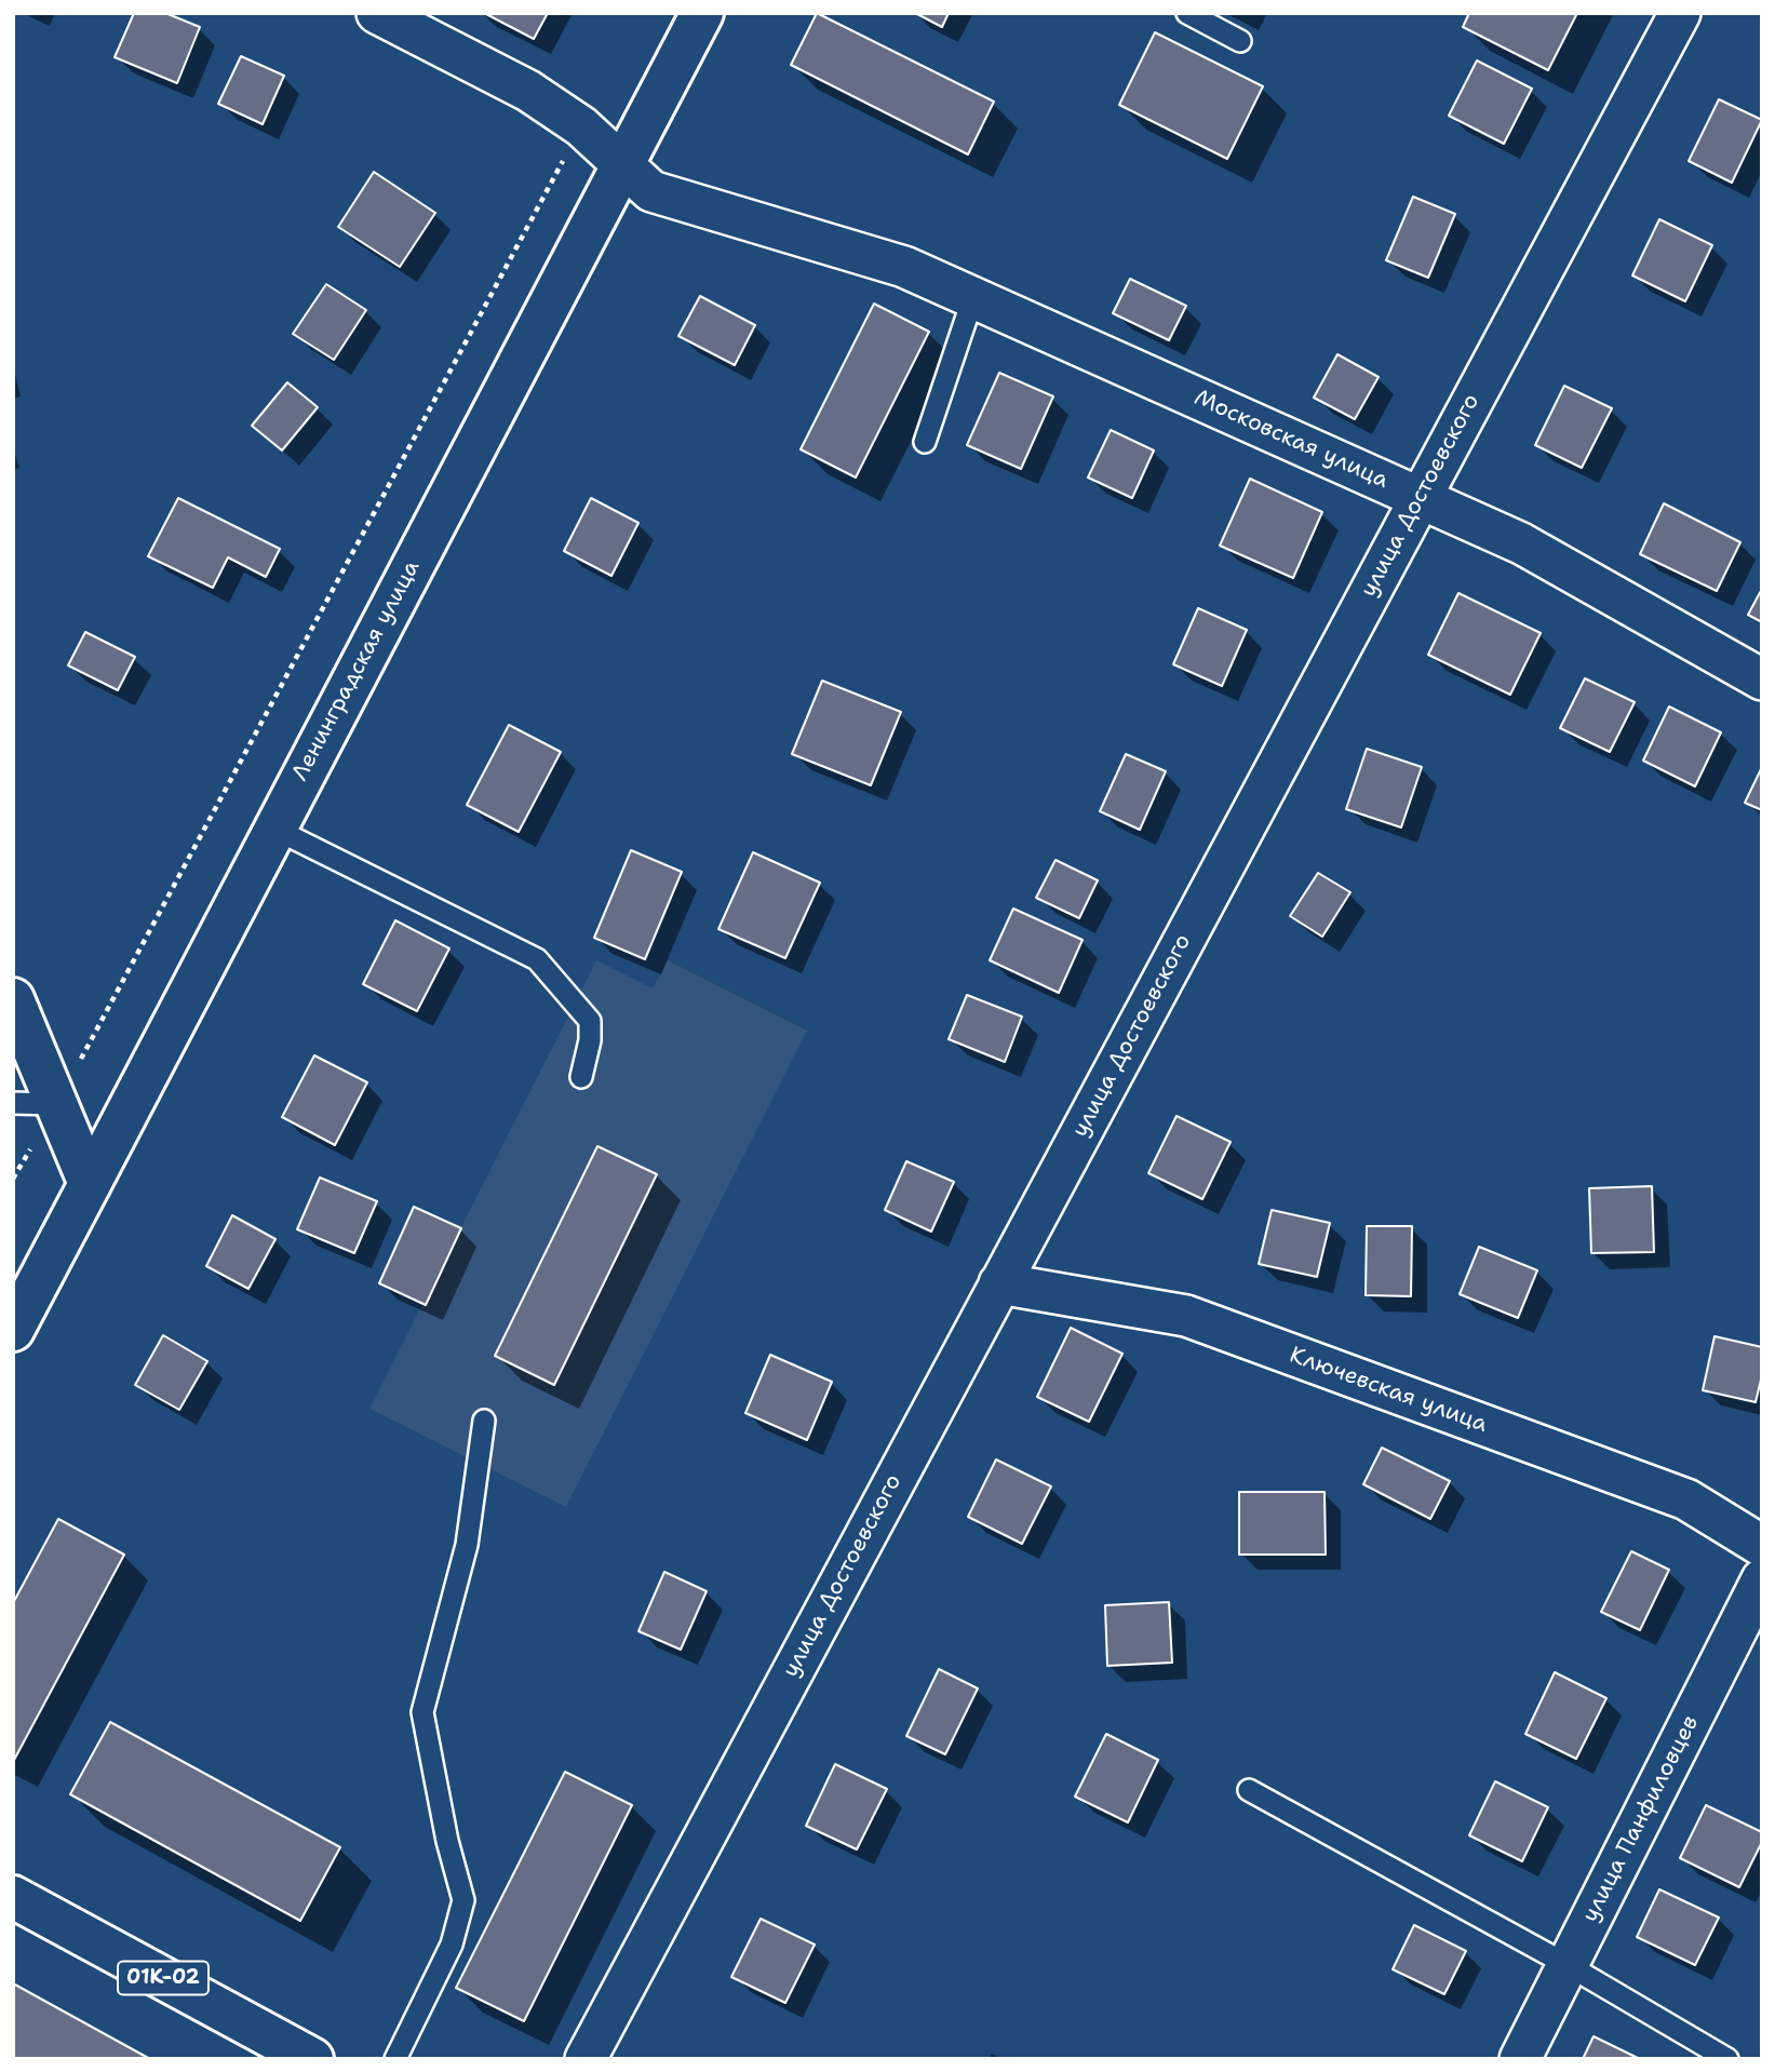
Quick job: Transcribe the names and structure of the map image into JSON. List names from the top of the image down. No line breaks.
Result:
{"streets":{"street":["Московская улица","улица Достоевского","Ленинградская улица","Ключевская улица","улица Панфиловцев","01К-02"]},"crossings":[["Московская улица","улица Достоевского"],["Московская улица","Ленинградская улица"],["улица Достоевского","Ключевская улица"]]}
